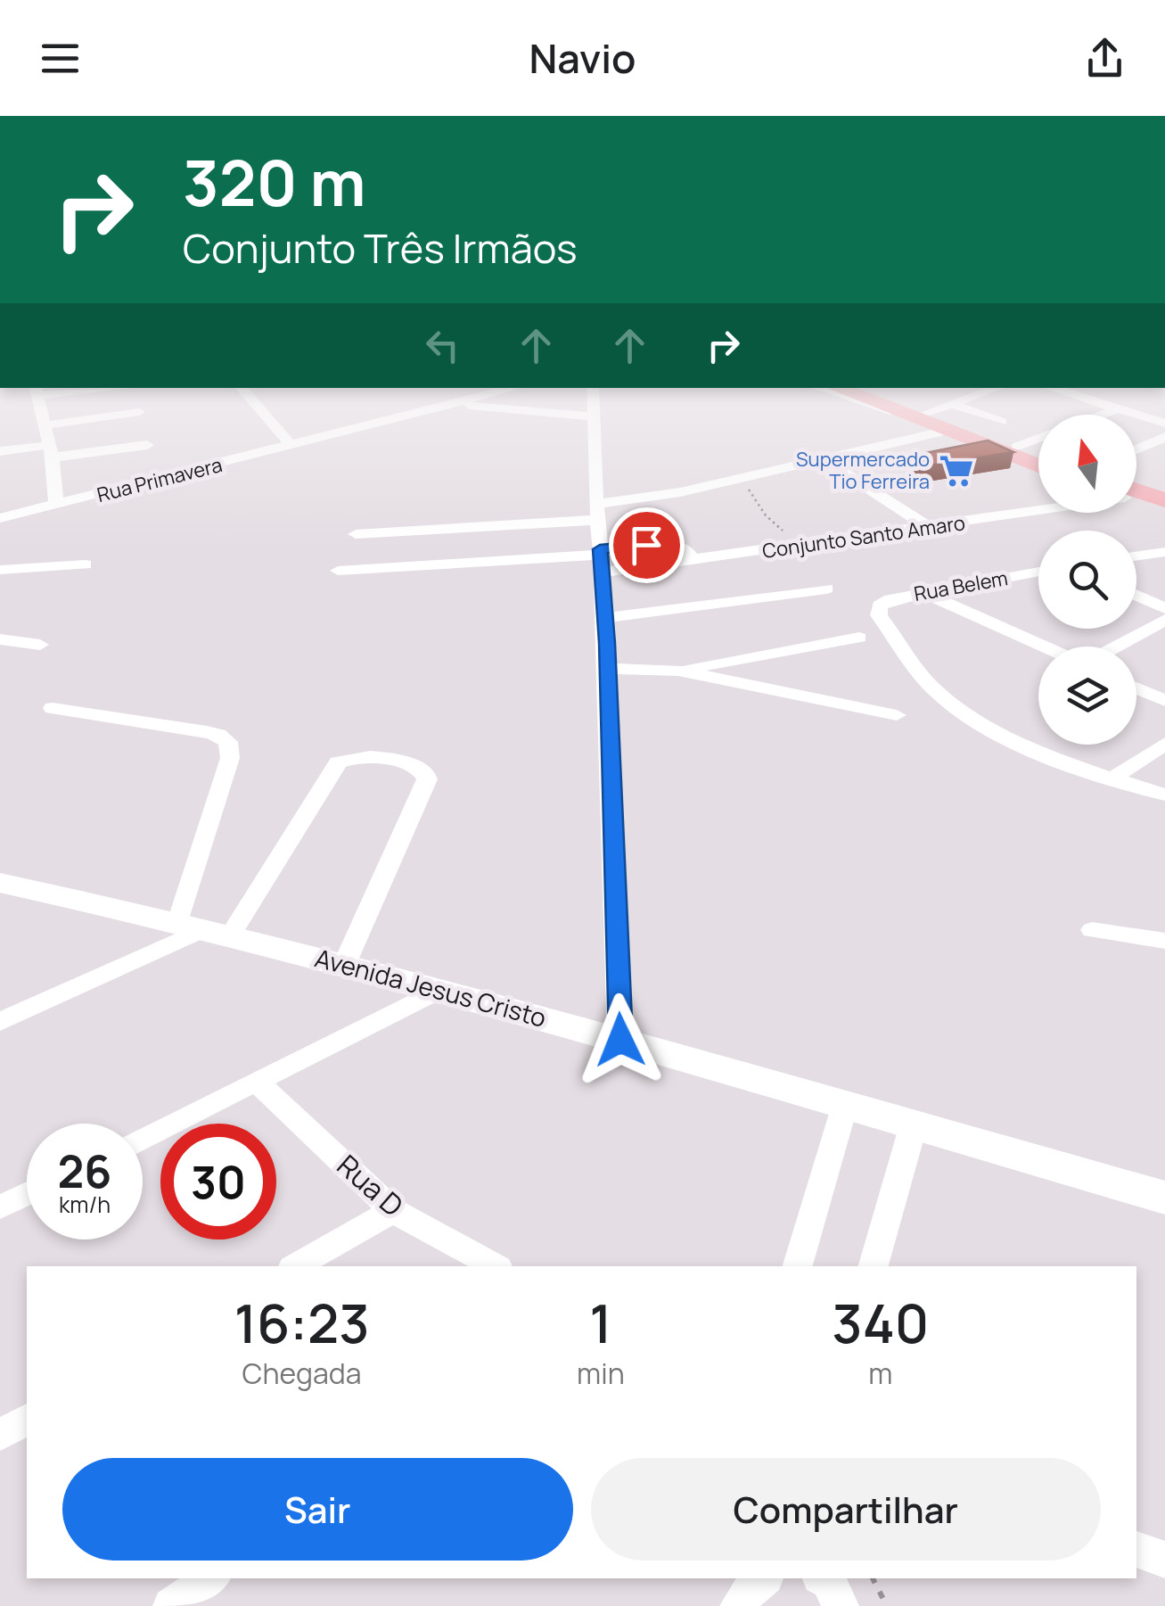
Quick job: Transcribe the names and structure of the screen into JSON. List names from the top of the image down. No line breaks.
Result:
{"streets":{"main road":["Avenida Jesus Cristo"],"street":["Rua Primavera","Conjunto Santo Amaro","Rua Belem","Rua D"]},"places":{"supermarket":["Supermercado Tio Ferreira"]},"north":"top","page":{"header":"Navio","turn":["320 m","Conjunto Três Irmãos"],"speed":"26 km/h","limit":"30","eta":["16:23","Chegada","1","min","340","m"],"buttons":["Sair","Compartilhar"]}}
